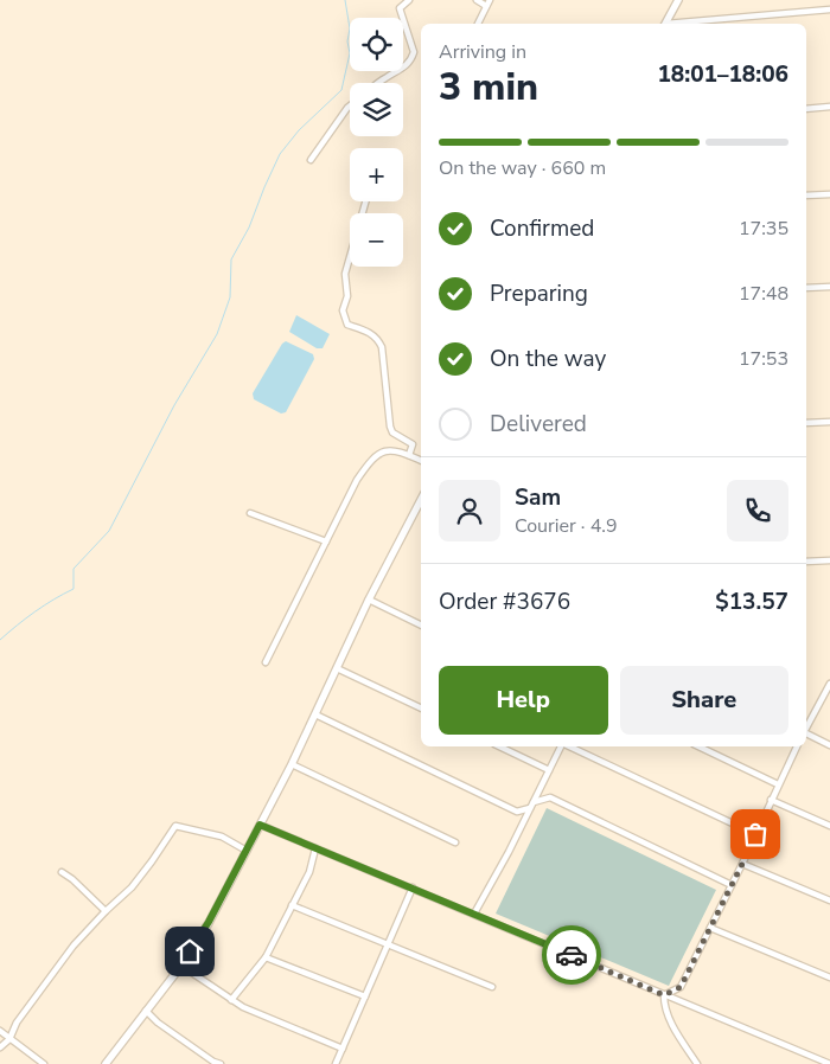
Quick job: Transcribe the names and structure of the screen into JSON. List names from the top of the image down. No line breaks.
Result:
{"page":{"map_buttons":["+","−"],"heading":["3 min","Arriving in","18:01–18:06"],"panel":["Sam","Courier · 4.9","Order #3676","$13.57"],"bar":"On the way · 660 m","list":[["Confirmed","17:35"],["Preparing","17:48"],["On the way","17:53"],"Delivered"],"buttons":["Help","Share"]}}
